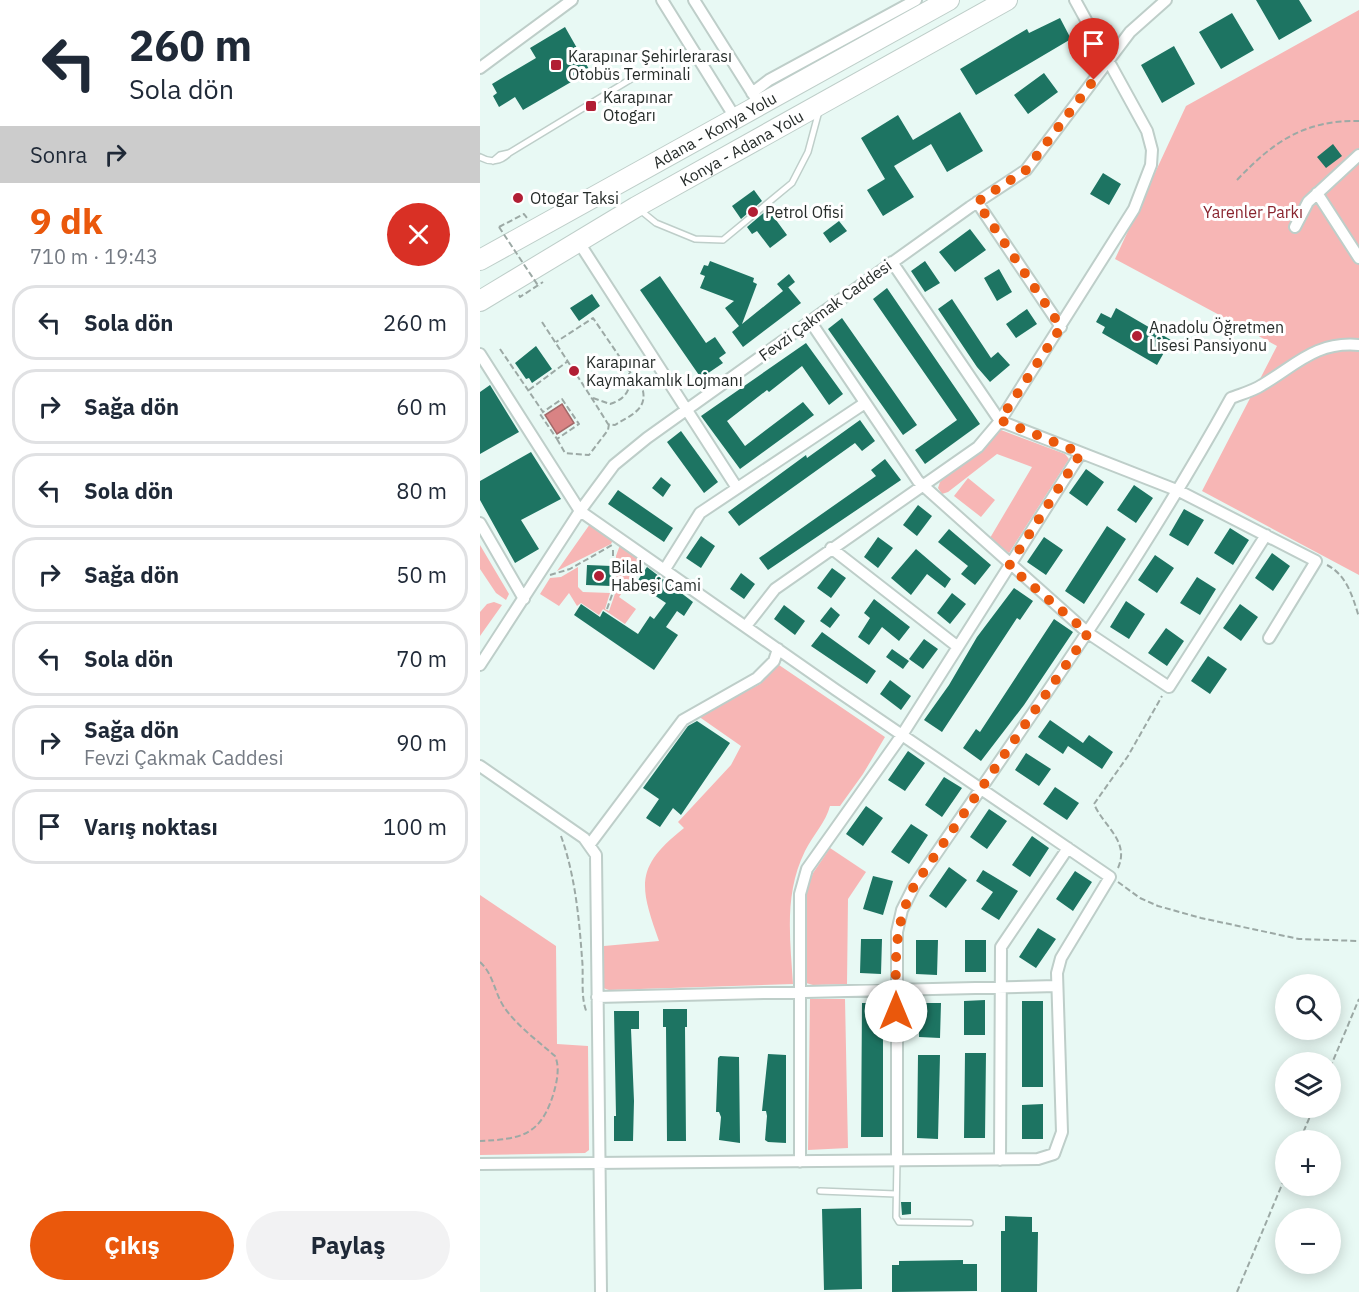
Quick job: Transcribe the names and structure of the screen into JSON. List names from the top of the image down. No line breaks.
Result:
{"streets":{"highway":["Adana - Konya Yolu","Konya - Adana Yolu"],"street":["Fevzi Çakmak Caddesi"]},"parks":["Yarenler Parkı"],"places":{"transit":["Karapınar Şehirlerarası Otobüs Terminali","Karapınar Otogarı"],"other":["Otogar Taksi","Petrol Ofisi","Anadolu Öğretmen Lisesi Pansiyonu","Karapınar Kaymakamlık Lojmanı","Bilal Habeşi Cami"]},"page":{"turn":["260 m","Sola dön"],"then":"Sonra","heading":["9 dk","710 m · 19:43"],"list":[{"name":"Sola dön","value":"260 m"},{"name":"Sağa dön","value":"60 m"},{"name":"Sola dön","value":"80 m"},{"name":"Sağa dön","value":"50 m"},{"name":"Sola dön","value":"70 m"},{"name":"Sağa dön","note":"Fevzi Çakmak Caddesi","value":"90 m"},{"name":"Varış noktası","value":"100 m"}],"map_buttons":["+","−"],"buttons":["Çıkış","Paylaş"]}}
